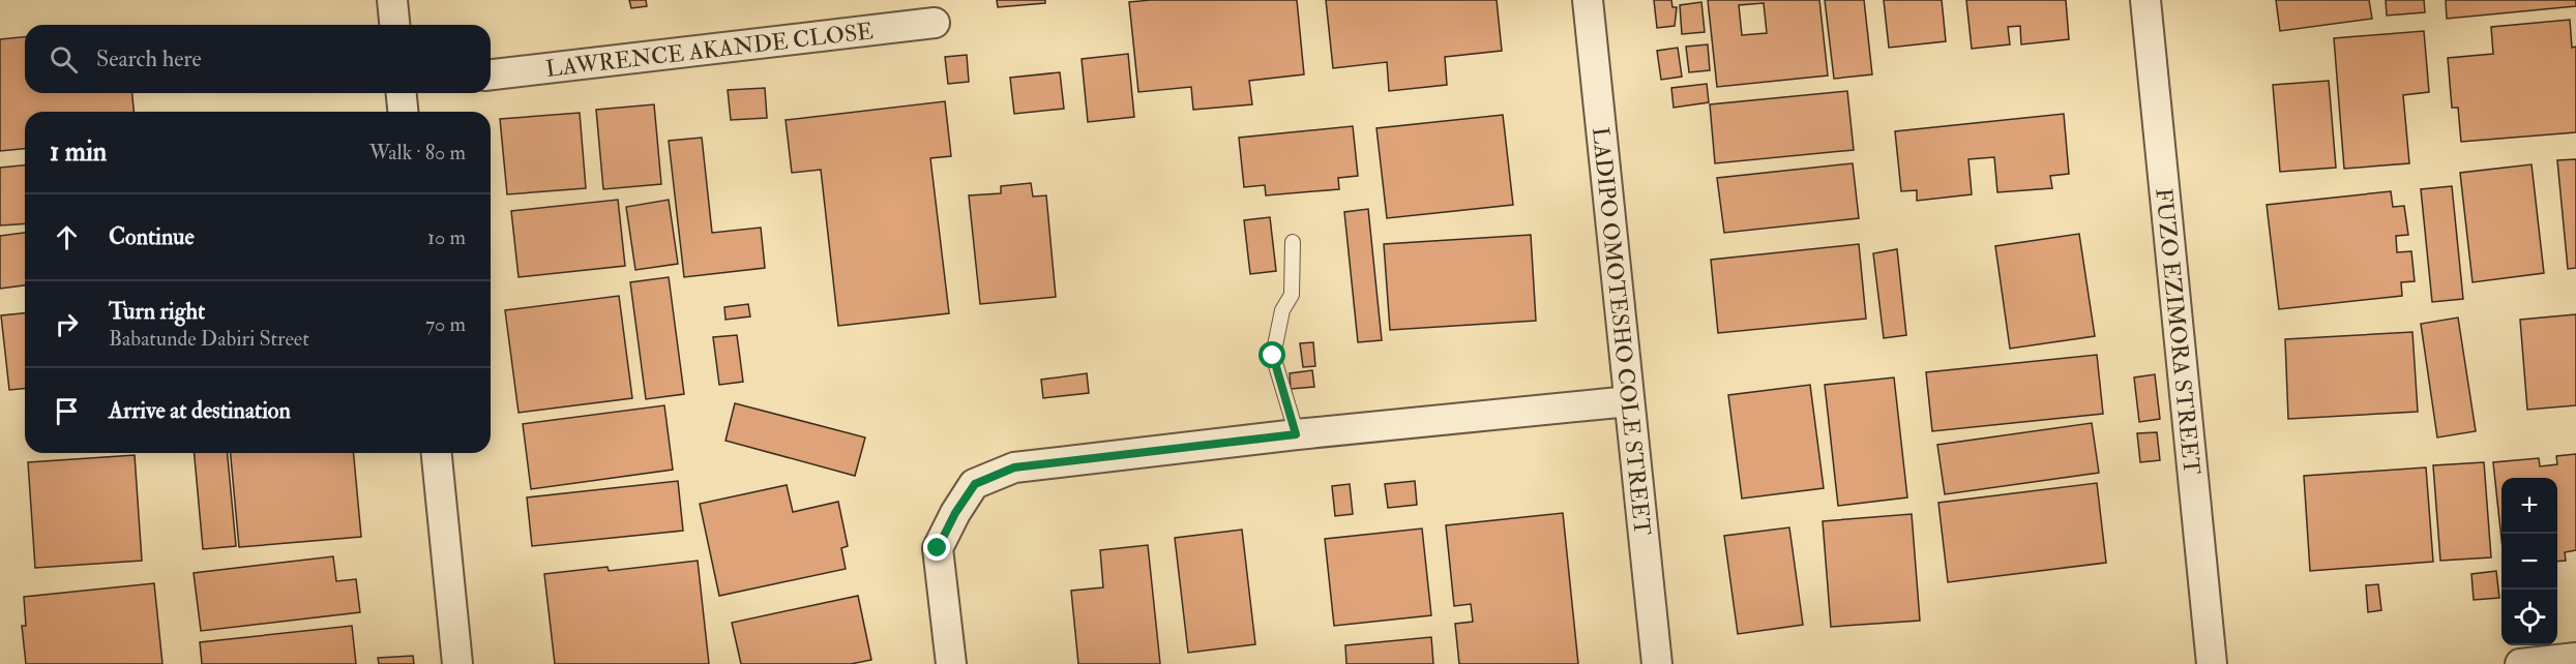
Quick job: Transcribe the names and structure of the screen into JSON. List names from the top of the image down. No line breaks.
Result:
{"streets":{"street":["LAWRENCE AKANDE CLOSE","LADIPO OMOTESHO COLE STREET","FUZO EZIMORA STREET"]},"page":{"search":"Search here","heading":["1 min","Walk · 80 m"],"list":[["Continue","10 m"],["Turn right","Babatunde Dabiri Street","70 m"],"Arrive at destination"],"map_buttons":["+","−"]}}
